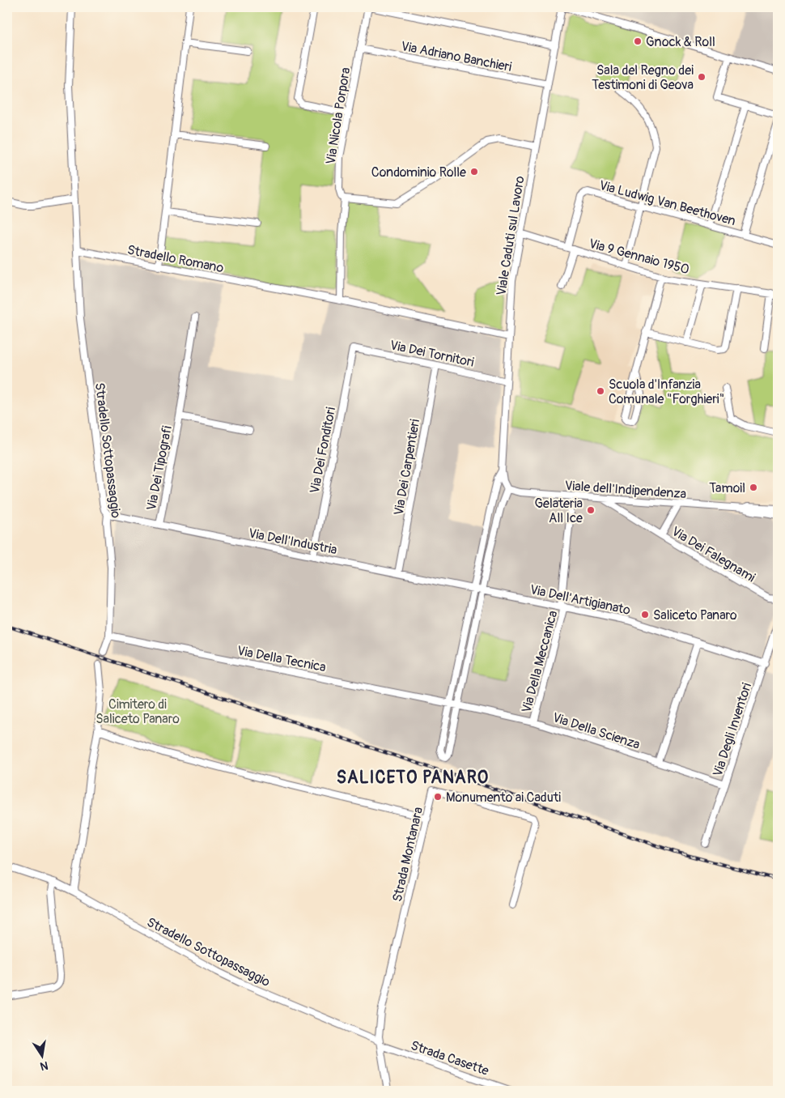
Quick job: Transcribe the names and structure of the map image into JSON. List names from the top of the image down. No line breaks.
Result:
{"streets":{"street":["Via Adriano Banchieri","Via Nicola Porpora","Via Ludwig Van Beethoven","Viale Caduti sul Lavoro","Via 9 Gennaio 1950","Stradello Romano","Via Dei Tornitori","Stradello Sottopassaggio","Via Dei Fonditori","Via Dei Carpentieri","Via Dei Tipografi","Viale dell'Indipendenza","Via Dell'Industria","Via Dei Falegnami","Via Dell'Artigianato","Via Della Tecnica","Via Della Meccanica","Via Degli Inventori","Via Della Scienza","Strada Montanara","Strada Casette"]},"crossings":[["Via Adriano Banchieri","Via Nicola Porpora"],["Via Adriano Banchieri","Viale Caduti sul Lavoro"],["Via Nicola Porpora","Stradello Romano"],["Via Ludwig Van Beethoven","Via 9 Gennaio 1950"],["Viale Caduti sul Lavoro","Via 9 Gennaio 1950"],["Viale Caduti sul Lavoro","Stradello Romano"],["Viale Caduti sul Lavoro","Via Dei Tornitori"],["Viale Caduti sul Lavoro","Viale dell'Indipendenza"],["Viale Caduti sul Lavoro","Via Dell'Industria"],["Viale Caduti sul Lavoro","Via Dell'Artigianato"],["Viale Caduti sul Lavoro","Via Della Tecnica"],["Viale Caduti sul Lavoro","Via Della Scienza"],["Stradello Romano","Stradello Sottopassaggio"],["Via Dei Tornitori","Via Dei Fonditori"],["Via Dei Tornitori","Via Dei Carpentieri"],["Stradello Sottopassaggio","Via Dell'Industria"],["Stradello Sottopassaggio","Via Della Tecnica"],["Stradello Sottopassaggio","Strada Montanara"],["Stradello Sottopassaggio","Strada Casette"],["Via Dei Fonditori","Via Dell'Industria"],["Via Dei Carpentieri","Via Dell'Industria"],["Via Dei Tipografi","Via Dell'Industria"],["Viale dell'Indipendenza","Via Dei Falegnami"],["Viale dell'Indipendenza","Via Della Meccanica"],["Via Dell'Artigianato","Via Della Meccanica"],["Via Dell'Artigianato","Via Degli Inventori"],["Via Della Meccanica","Via Della Scienza"],["Via Degli Inventori","Via Della Scienza"],["Strada Montanara","Strada Casette"]],"districts":["SALICETO PANARO"],"parks":["Cimitero di Saliceto Panaro"],"places":["Gnock & Roll","Sala del Regno dei Testimoni di Geova","Condominio Rolle","Scuola d'Infanzia Comunale \"Forghieri\"","Tamoil","Gelateria All Ice","Saliceto Panaro","Monumento ai Caduti"],"north":"bottom"}
